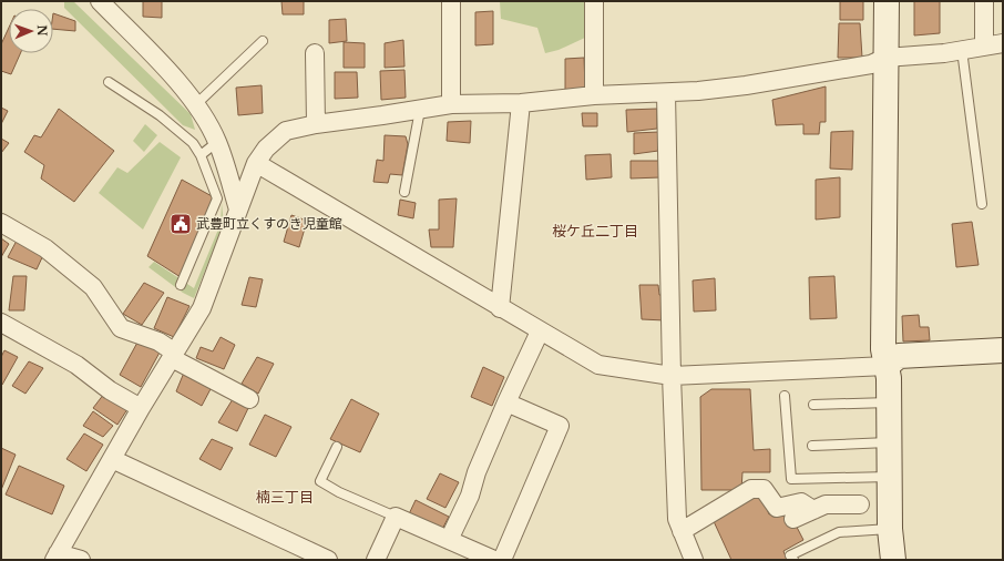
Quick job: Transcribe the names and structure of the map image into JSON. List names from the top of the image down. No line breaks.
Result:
{"districts":["桜ケ丘二丁目","楠三丁目"],"places":{"public building":["武豊町立くすのき児童館"]},"north":"right"}
